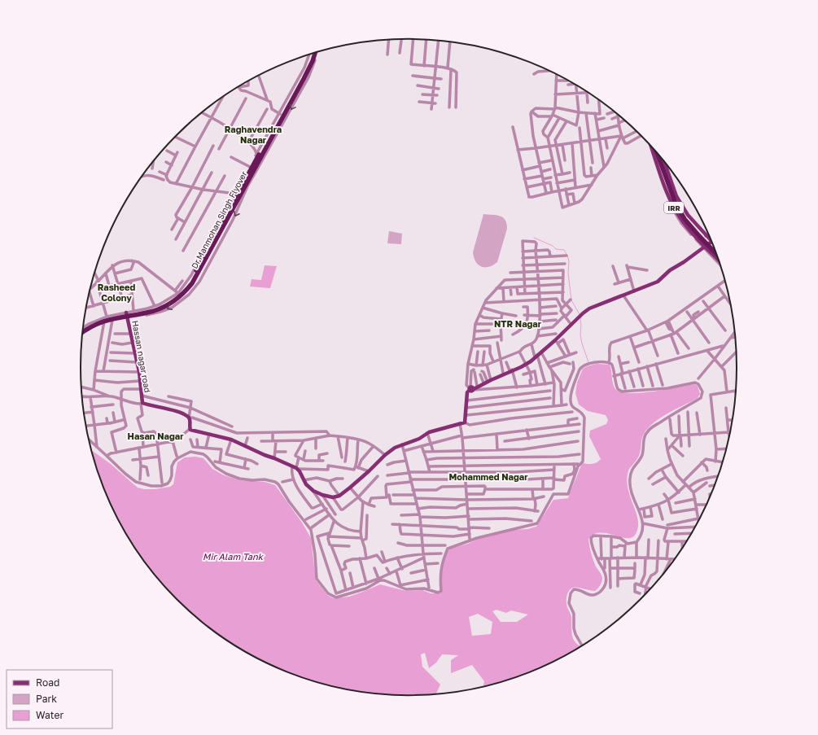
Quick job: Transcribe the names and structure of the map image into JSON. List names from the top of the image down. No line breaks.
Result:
{"streets":{"highway":["Dr.Manmohan Singh Flyover"],"main road":["IRR","Hassan nagar road"]},"districts":["Raghavendra Nagar","Rasheed Colony","NTR Nagar","Hasan Nagar","Mohammed Nagar"],"water":["Mir Alam Tank"],"legend":["Road","Park","Water"]}
